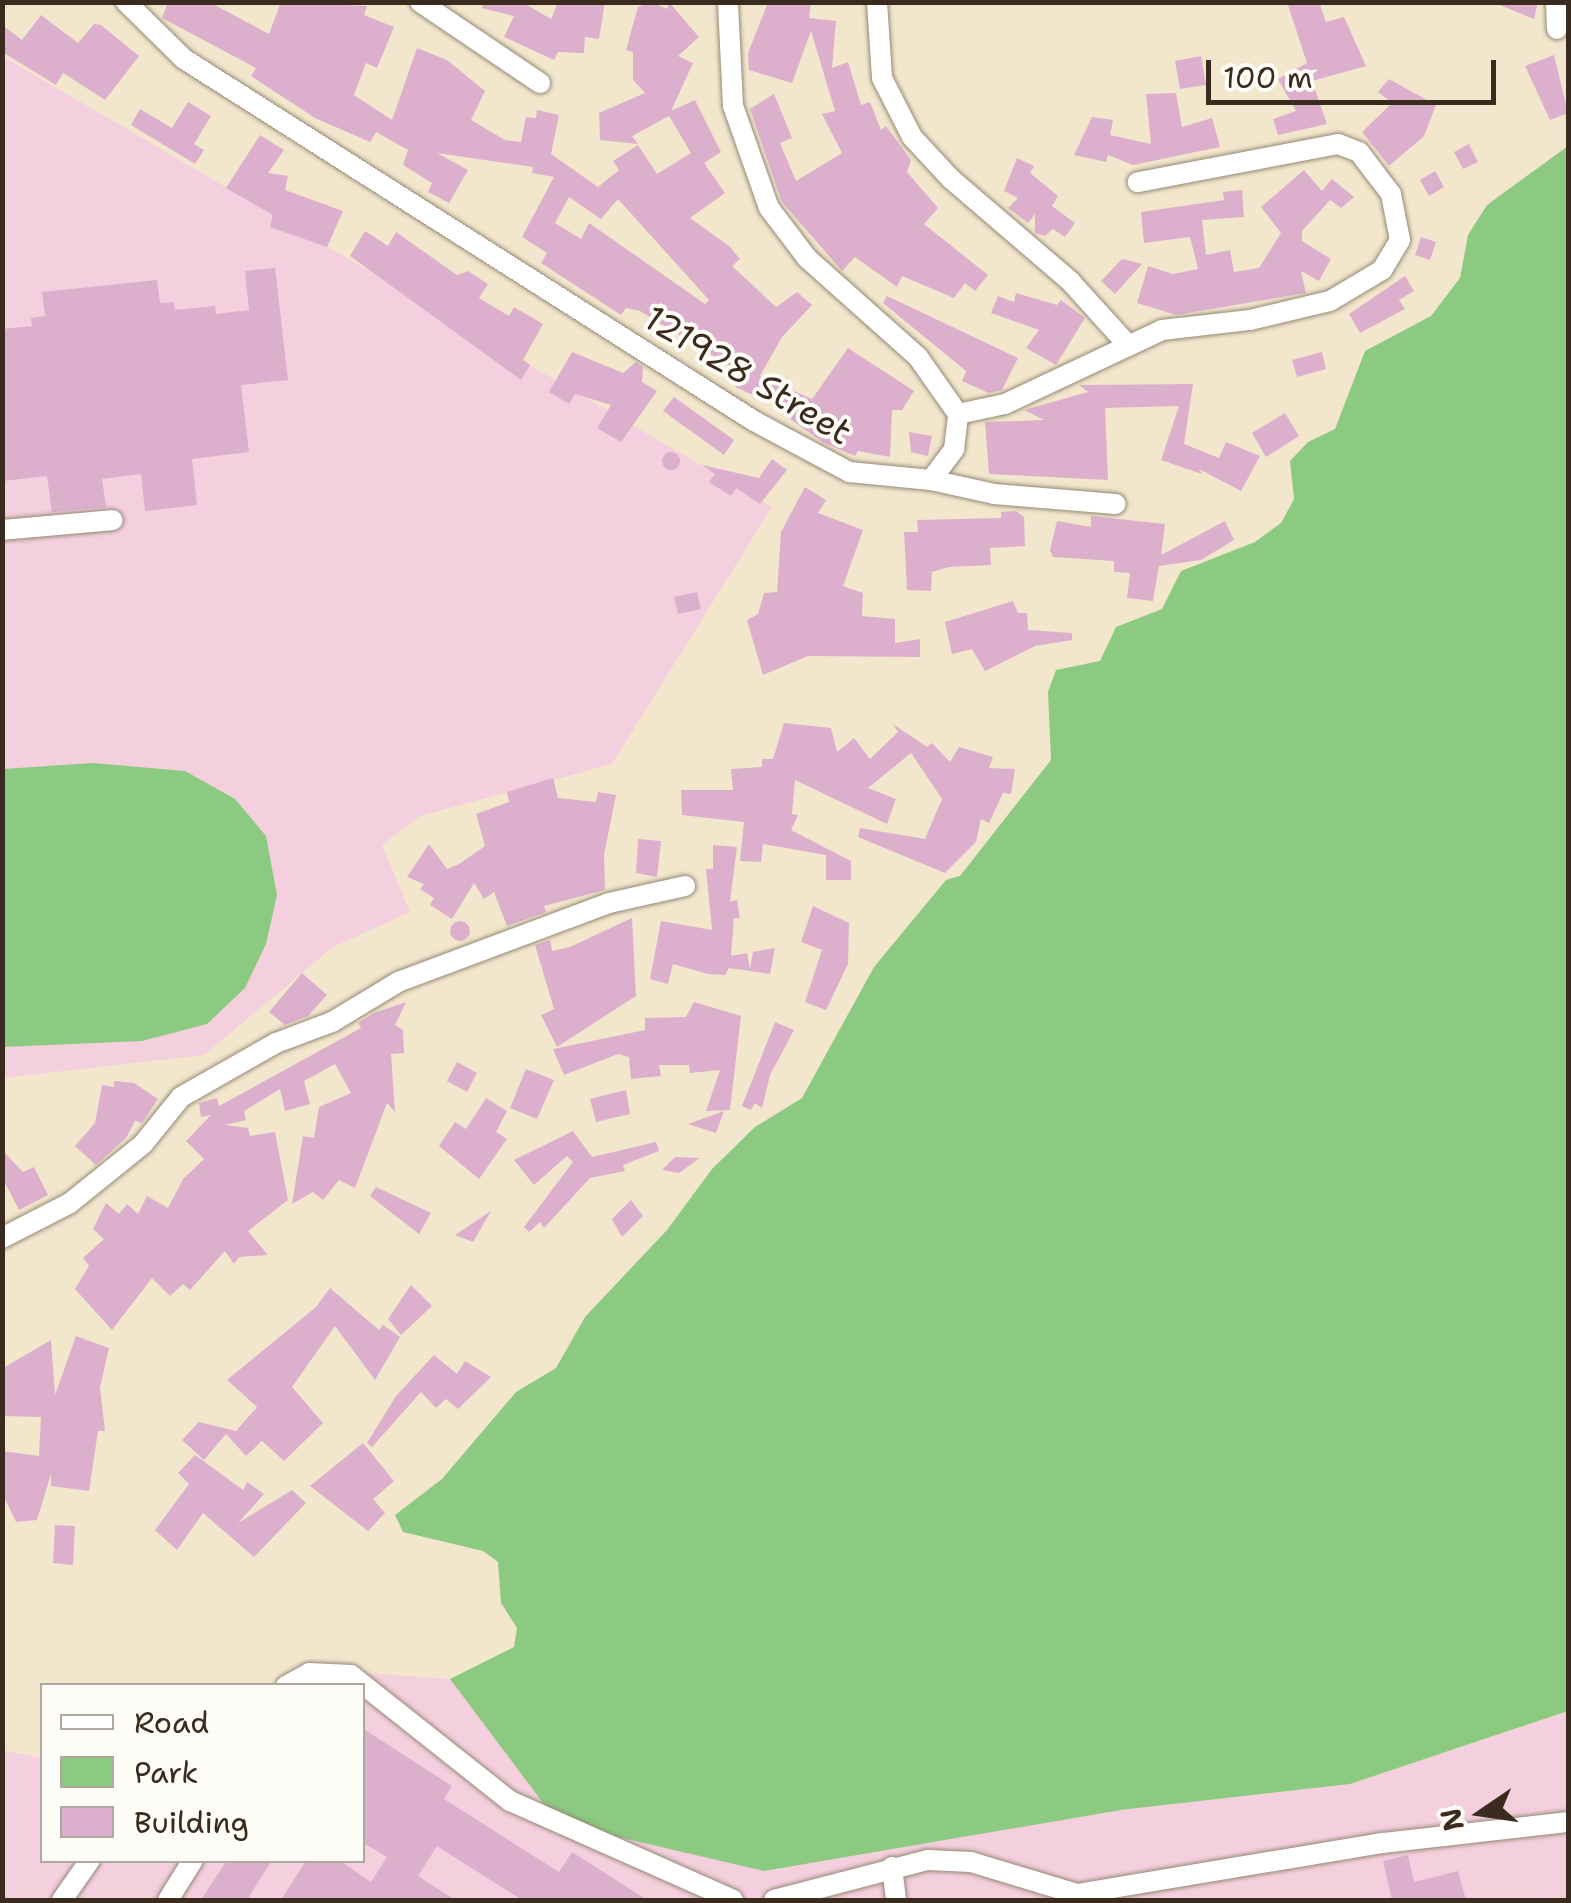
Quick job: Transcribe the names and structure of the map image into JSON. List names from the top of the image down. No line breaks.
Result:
{"streets":{"street":["121928 Street"]},"legend":["Road","Park","Building"],"scale_bar":"100 m","north":"left"}
